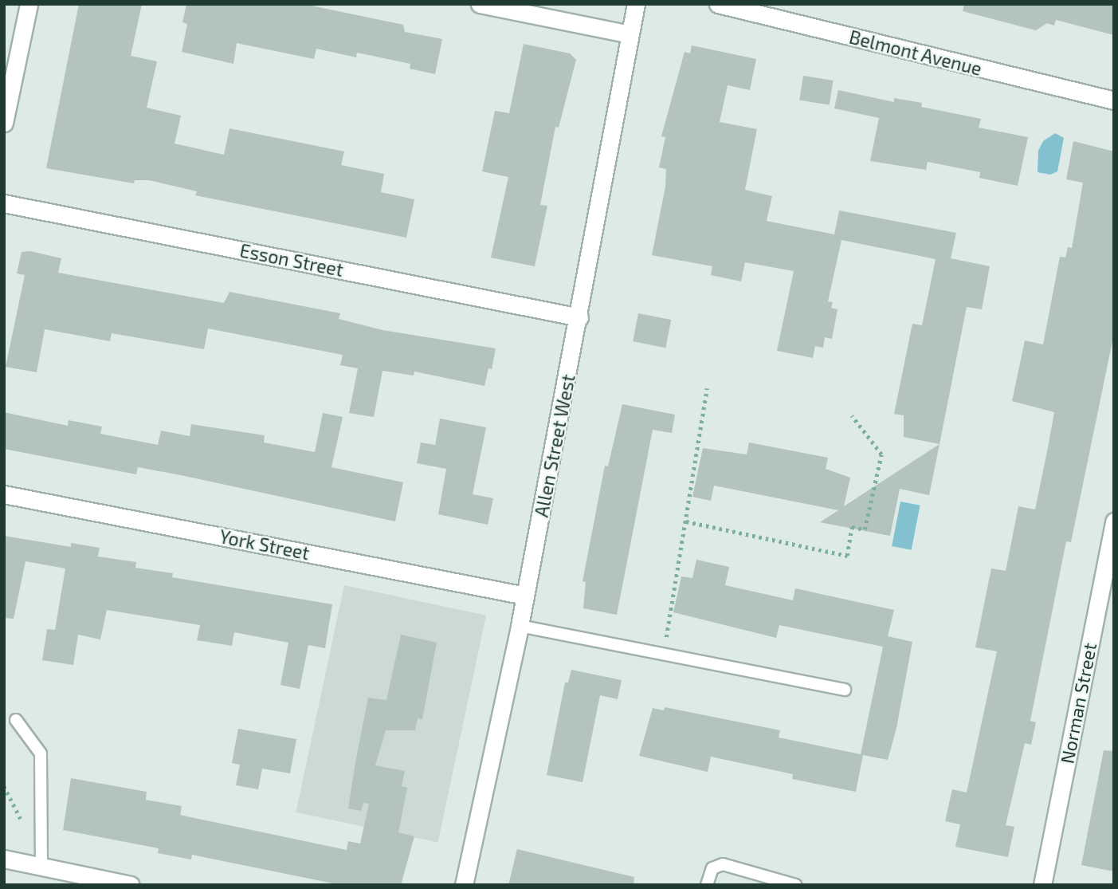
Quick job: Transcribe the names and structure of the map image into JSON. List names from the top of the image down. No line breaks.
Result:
{"streets":{"street":["Belmont Avenue","Esson Street","Allen Street West","York Street","Norman Street"]},"crossings":[["Esson Street","Allen Street West"],["Allen Street West","York Street"]]}
